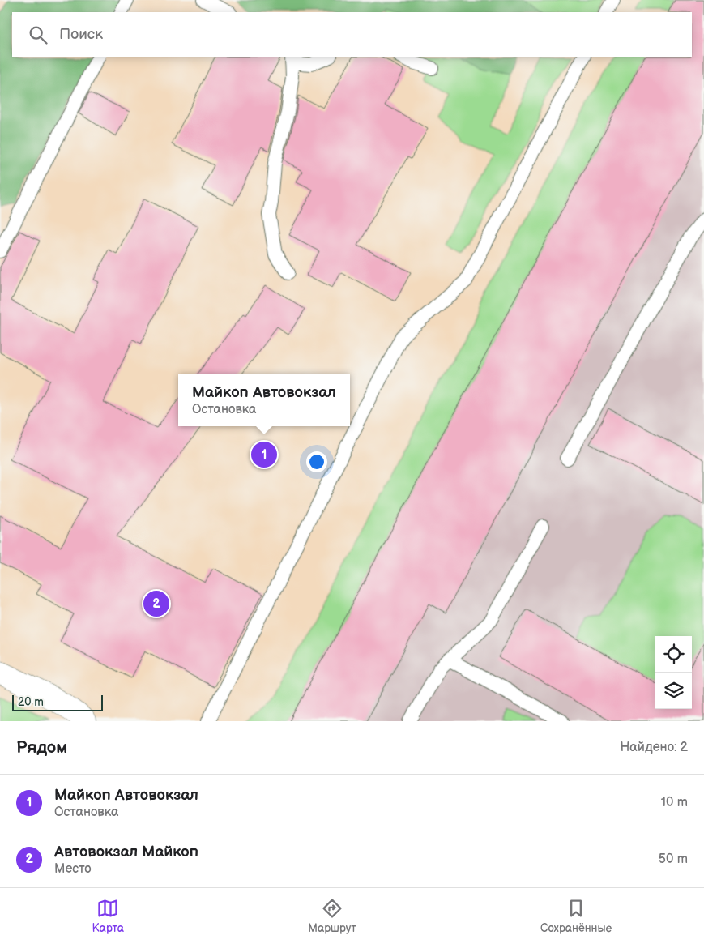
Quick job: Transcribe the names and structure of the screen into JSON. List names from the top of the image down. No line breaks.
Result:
{"scale_bar":"20 m","page":{"search":"Поиск","popup":["Майкоп Автовокзал","Остановка"],"pins":["1","2"],"scale":"20 m","heading":["Рядом","Найдено: 2"],"list":[{"mark":"1","name":"Майкоп Автовокзал","note":"Остановка","value":"10 m"},{"mark":"2","name":"Автовокзал Майкоп","note":"Место","value":"50 m"}],"nav":["Карта","Маршрут","Сохранённые"]}}
